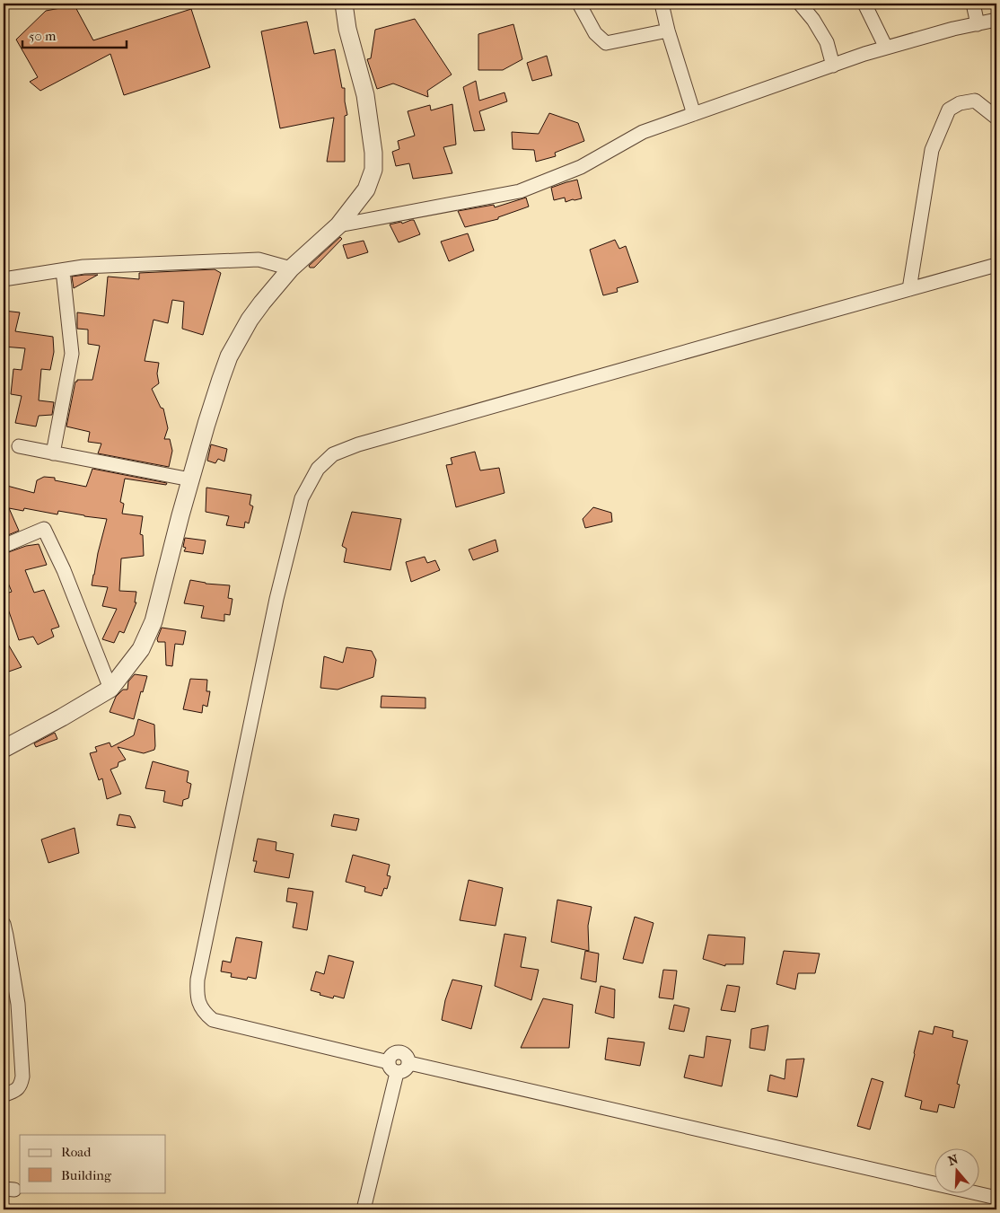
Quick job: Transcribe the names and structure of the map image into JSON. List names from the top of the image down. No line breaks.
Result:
{"legend":["Road","Building"],"scale_bar":"50 m","north":"top"}
